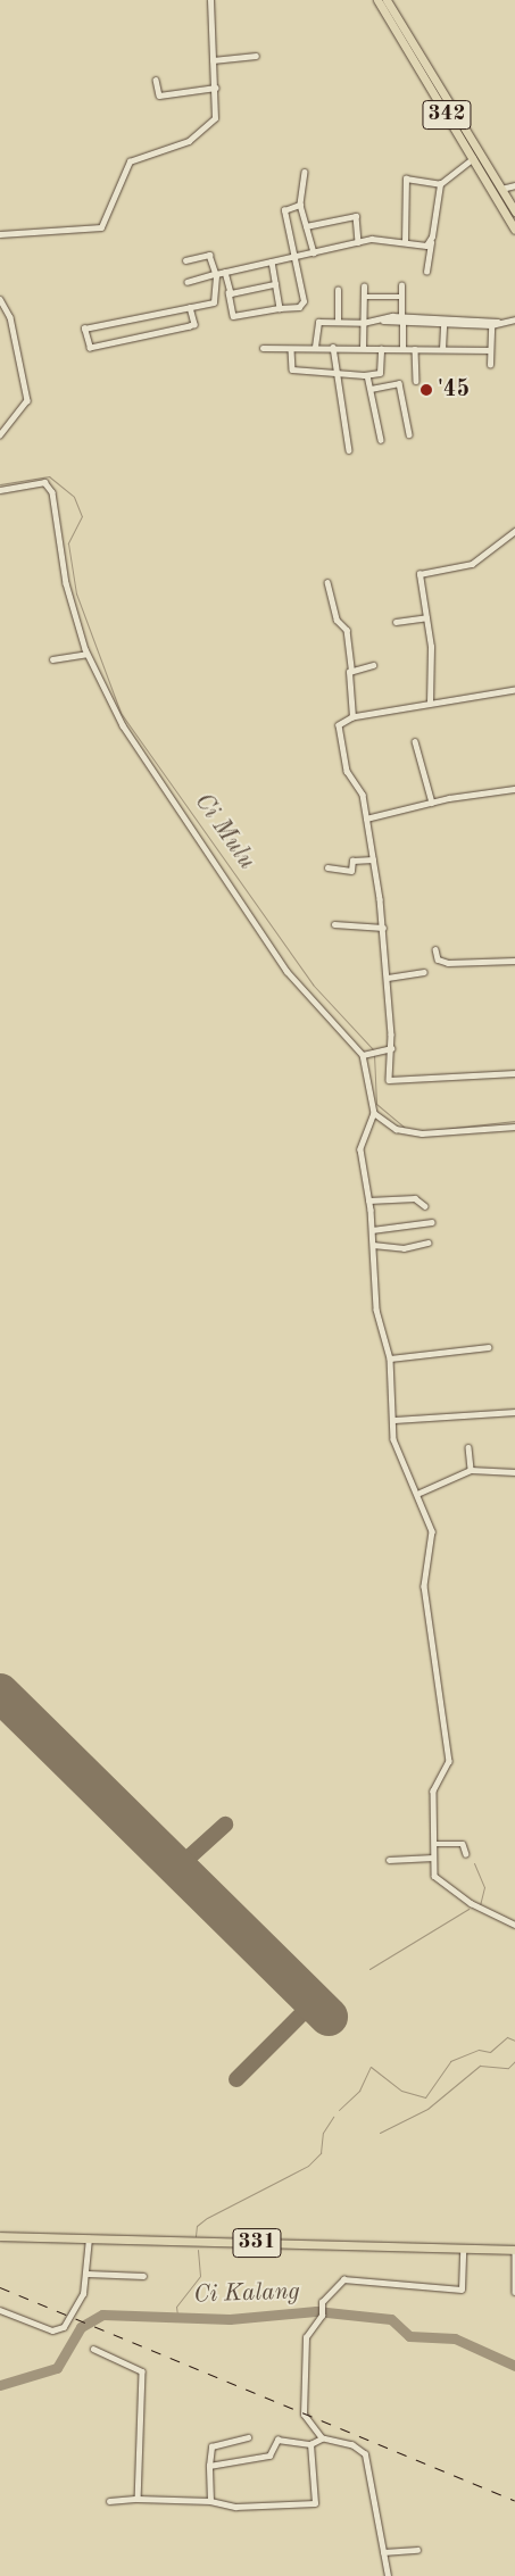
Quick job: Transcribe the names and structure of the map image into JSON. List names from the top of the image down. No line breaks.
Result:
{"streets":{"main road":["342","331"]},"water":["Ci Mulu","Ci Kalang"],"places":["'45"]}
